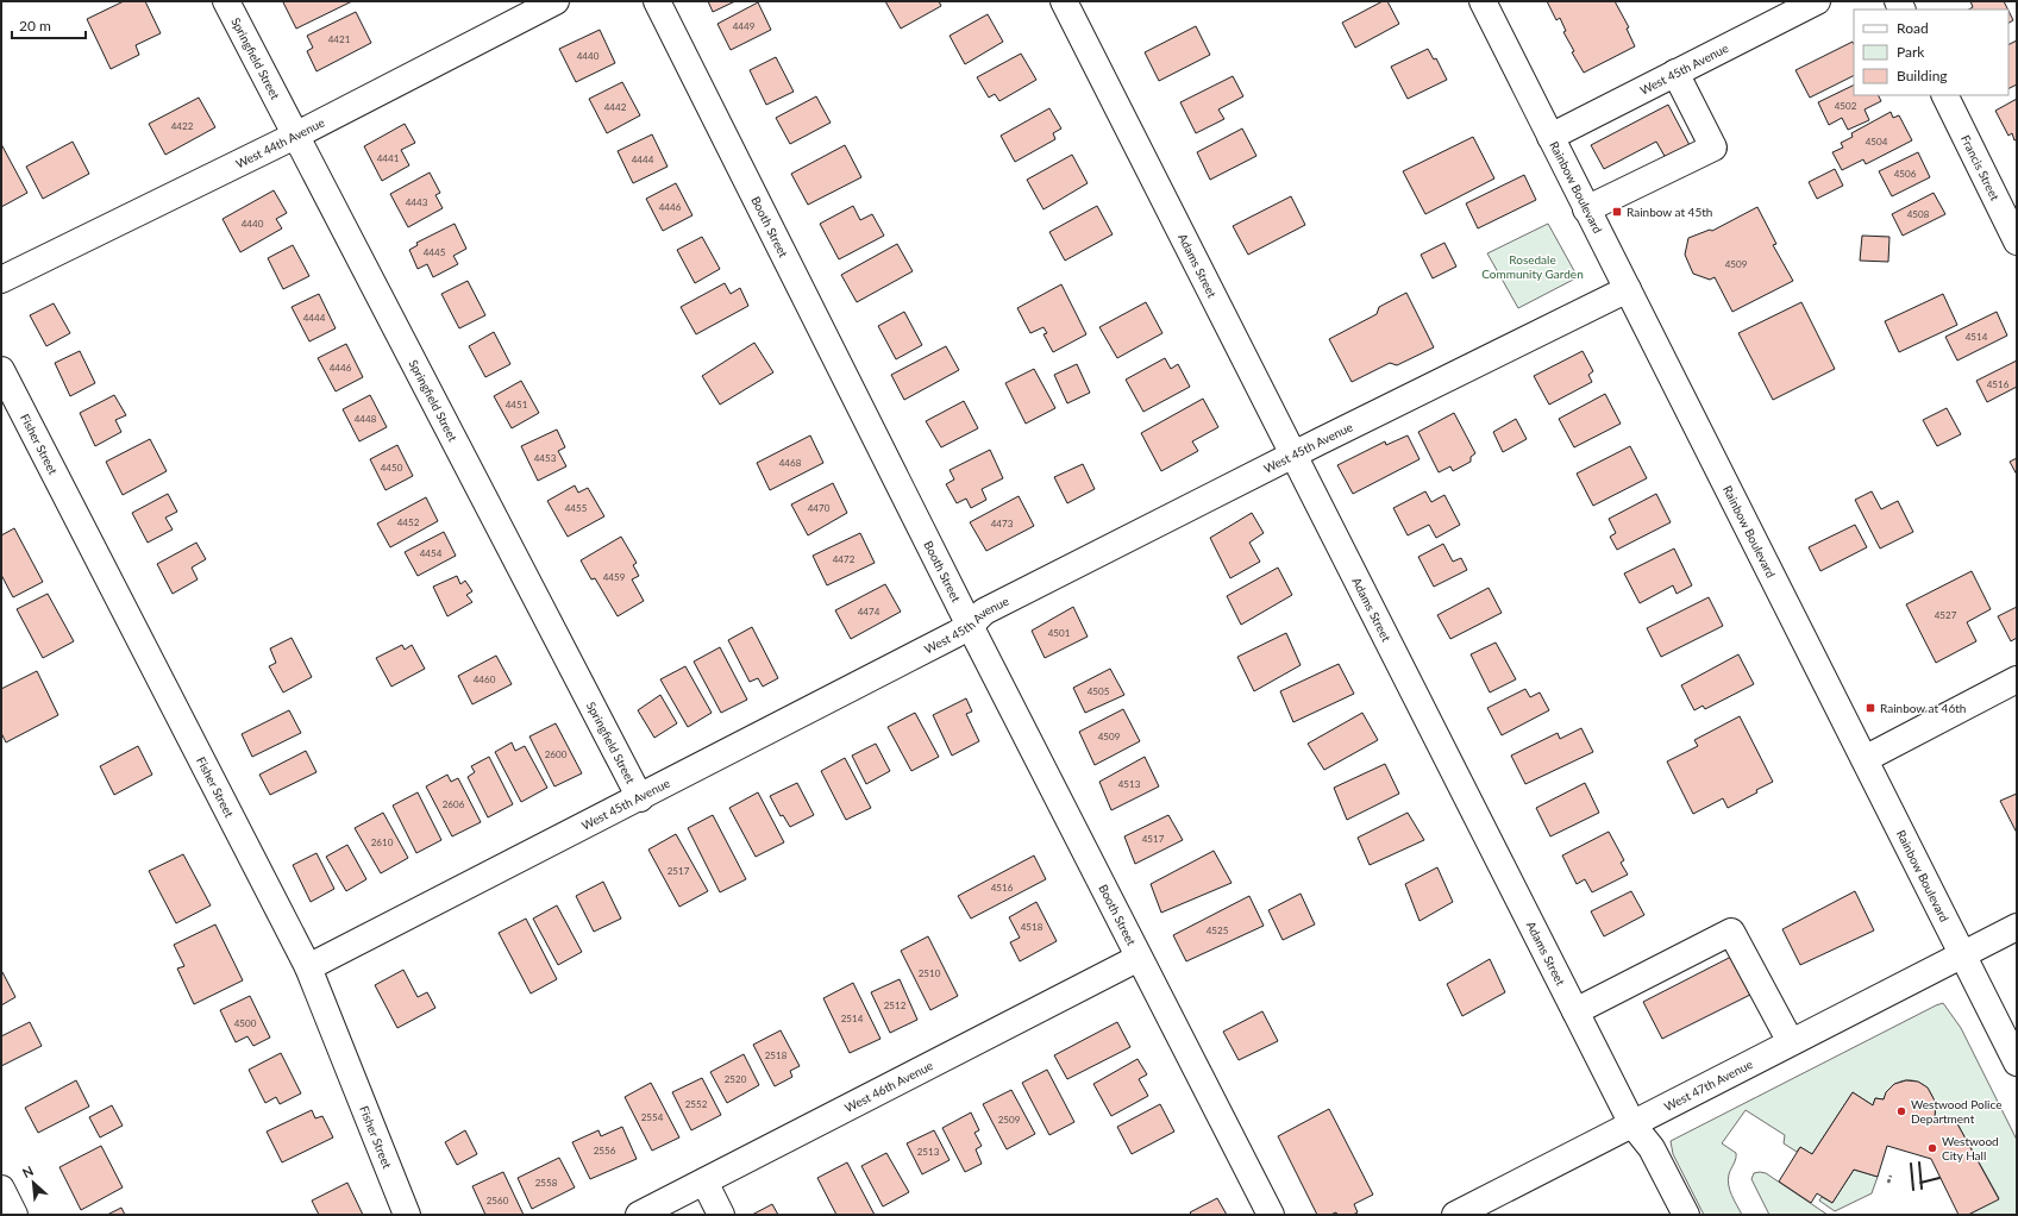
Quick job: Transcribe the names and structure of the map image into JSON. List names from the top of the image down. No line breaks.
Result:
{"streets":{"street":["Springfield Street","West 45th Avenue","West 44th Avenue","Francis Street","Rainbow Boulevard","Booth Street","Adams Street","Fisher Street","West 47th Avenue","West 46th Avenue"]},"crossings":[["Springfield Street","West 45th Avenue"],["Springfield Street","West 44th Avenue"],["West 45th Avenue","Rainbow Boulevard"],["West 45th Avenue","Booth Street"],["West 45th Avenue","Adams Street"],["West 45th Avenue","Fisher Street"],["Rainbow Boulevard","West 47th Avenue"],["Booth Street","West 46th Avenue"],["Adams Street","West 47th Avenue"]],"parks":["Rosedale Community Garden"],"places":{"transit":["Rainbow at 45th","Rainbow at 46th"],"other":["Westwood Police Department","Westwood City Hall"]},"house_numbers":["4449","4421","4440","4502","4442","4422","4504","4441","4444","4506","4443","4446","4508","4440","4445","4509","4444","4514","4446","4516","4451","4448","4453","4468","4450","4455","4470","4452","4473","4454","4472","4459","4474","4527","4501","4460","4505","4509","2600","4513","2606","4517","2610","2517","4516","4518","4525","2510","2512","2514","4500","2518","2520","2552","2554","2509","2556","2513","2558","2560"],"legend":["Road","Park","Building"],"scale_bar":"20 m","north":"top left"}
